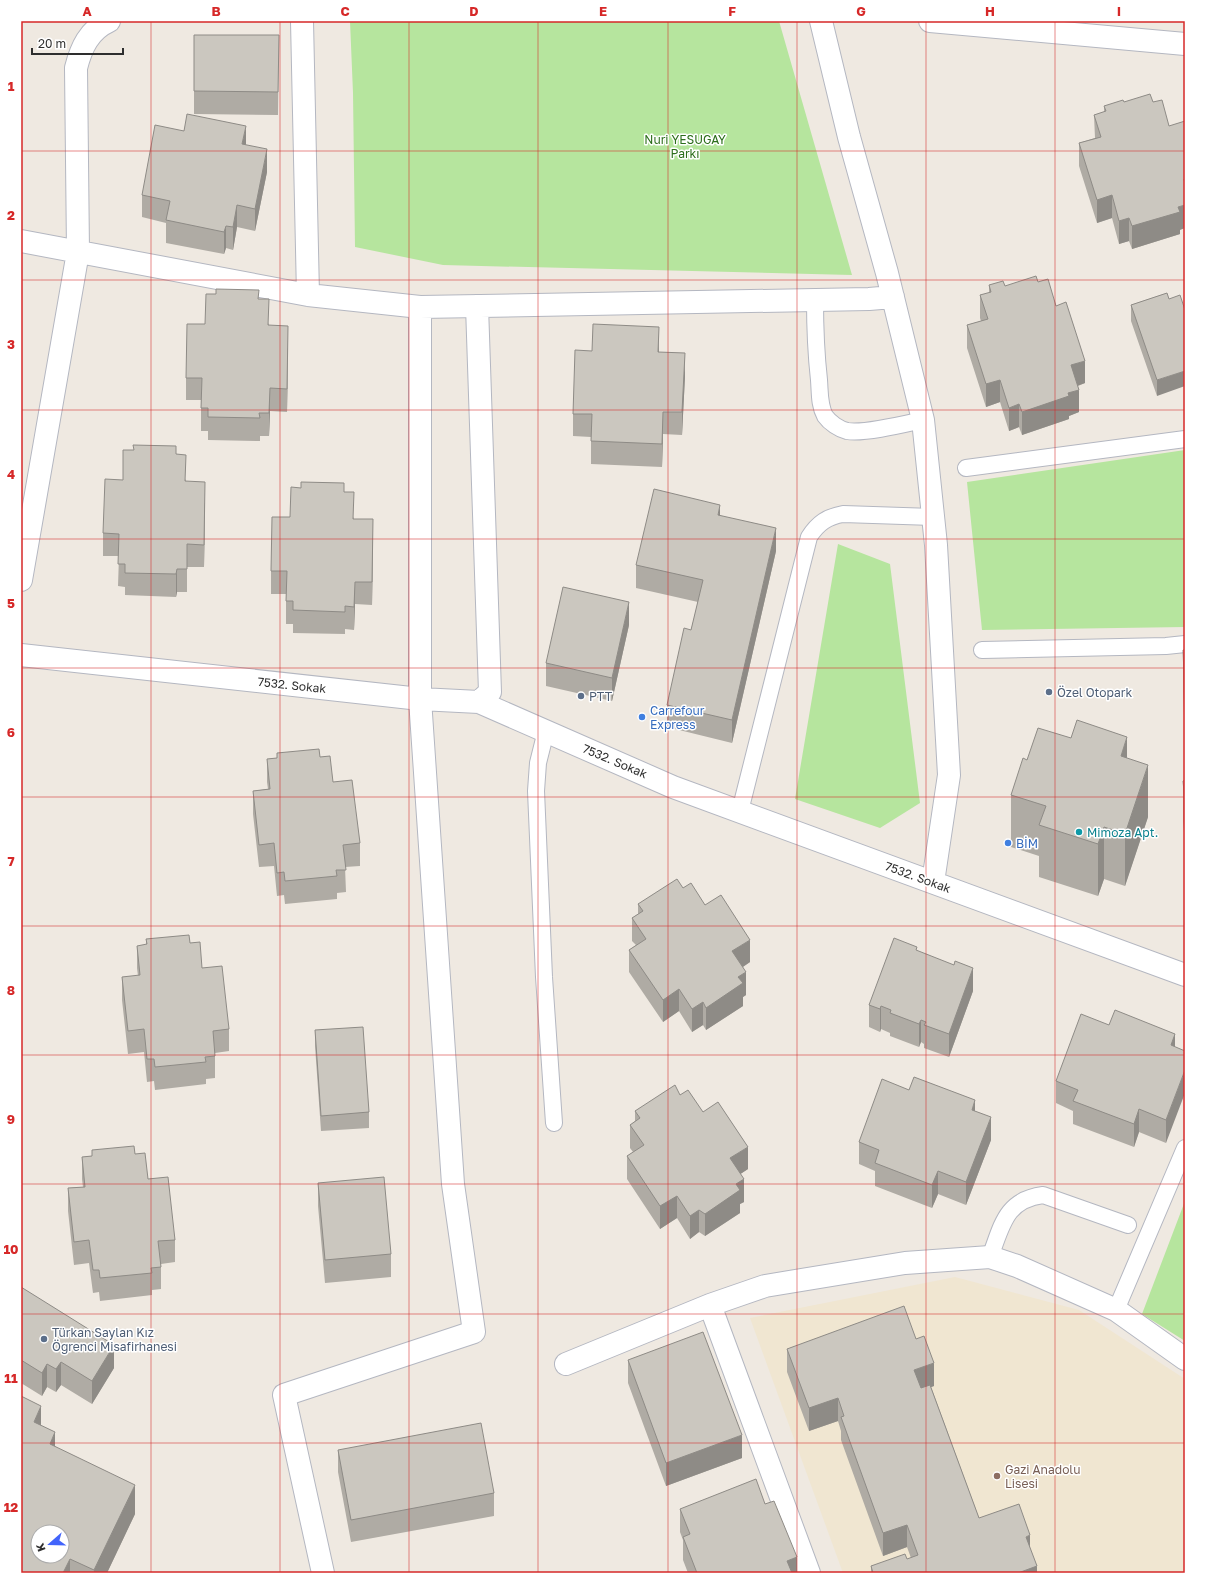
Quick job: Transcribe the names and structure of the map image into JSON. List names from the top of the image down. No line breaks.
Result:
{"streets":{"street":["7532. Sokak"]},"parks":["Nuri YESUGAY Parkı"],"places":["Özel Otopark","PTT","Carrefour Express","Mimoza Apt.","BİM","Türkan Saylan Kız Öğrenci Misafirhanesi","Gazi Anadolu Lisesi"],"scale_bar":"20 m","north":"left","grid":{"columns":["A","B","C","D","E","F","G","H","I"],"rows":["1","2","3","4","5","6","7","8","9","10","11","12"]}}
